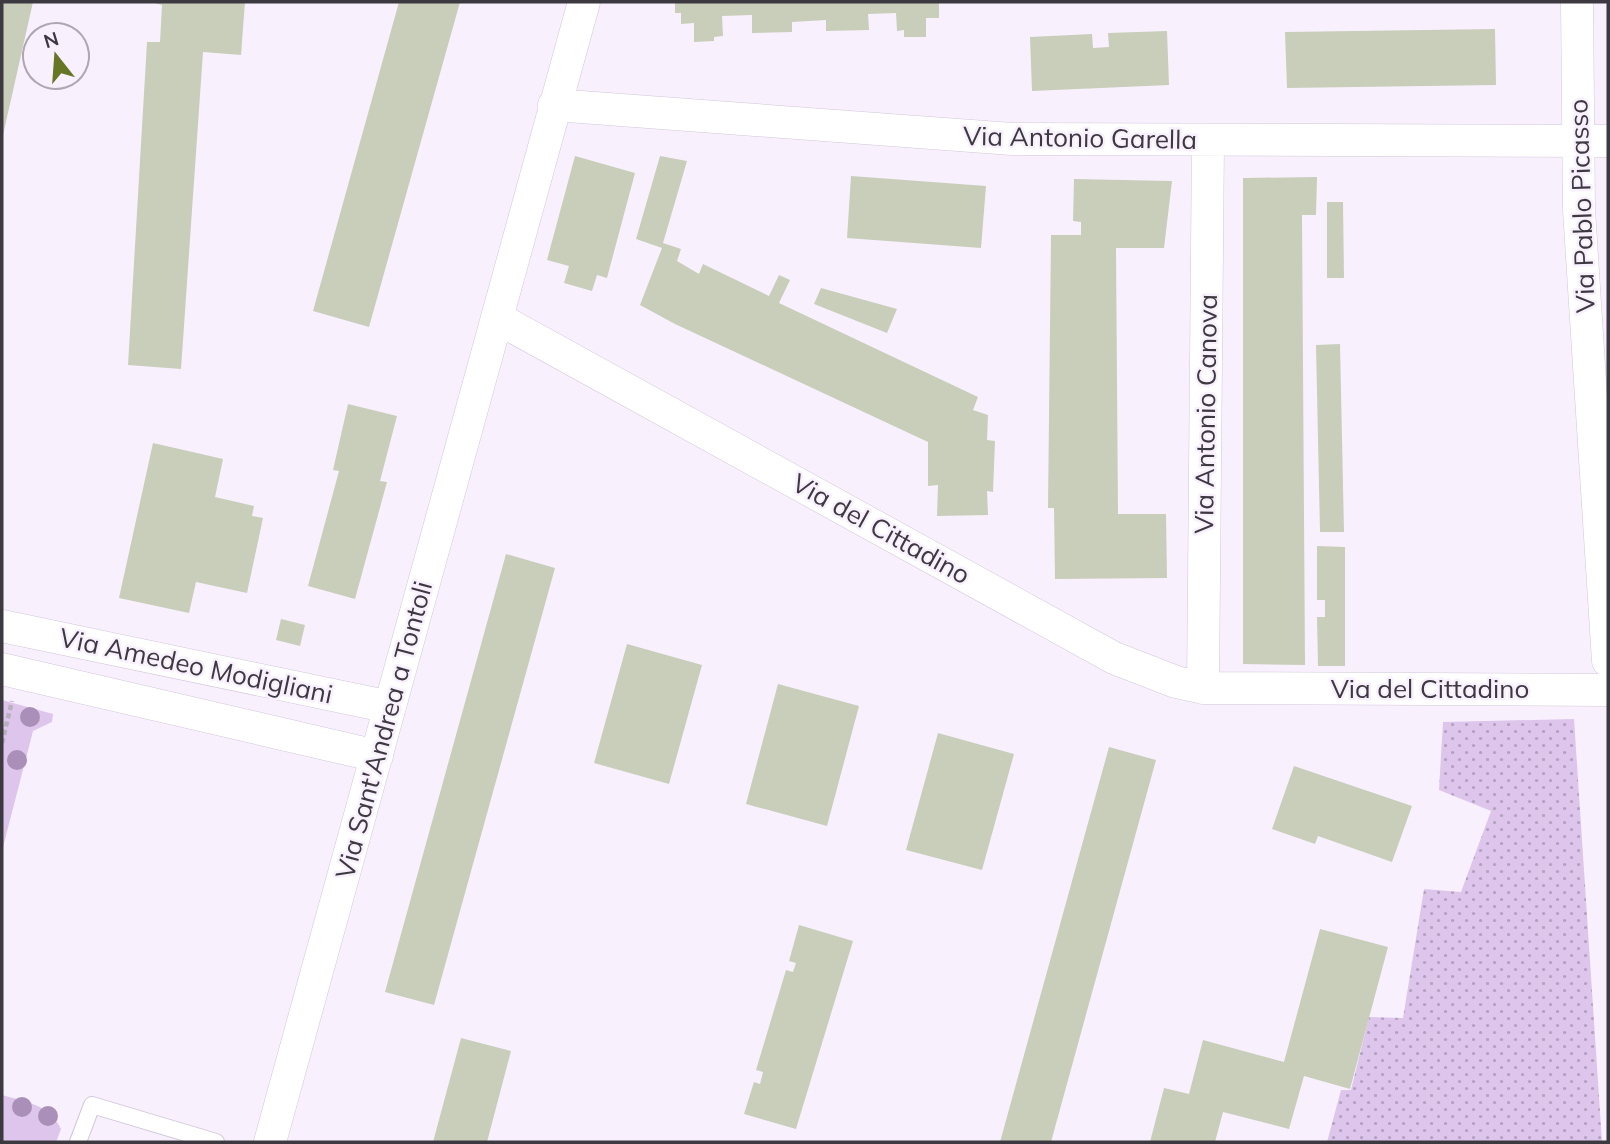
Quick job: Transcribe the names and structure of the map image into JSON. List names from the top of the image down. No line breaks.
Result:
{"streets":{"street":["Via Antonio Garella","Via Pablo Picasso","Via Antonio Canova","Via del Cittadino","Via Amedeo Modigliani","Via Sant'Andrea a Tontoli"]},"crossings":[["Via Antonio Garella","Via Pablo Picasso"],["Via Antonio Garella","Via Antonio Canova"],["Via Antonio Canova","Via del Cittadino"],["Via del Cittadino","Via Sant'Andrea a Tontoli"],["Via Amedeo Modigliani","Via Sant'Andrea a Tontoli"]],"north":"top"}
